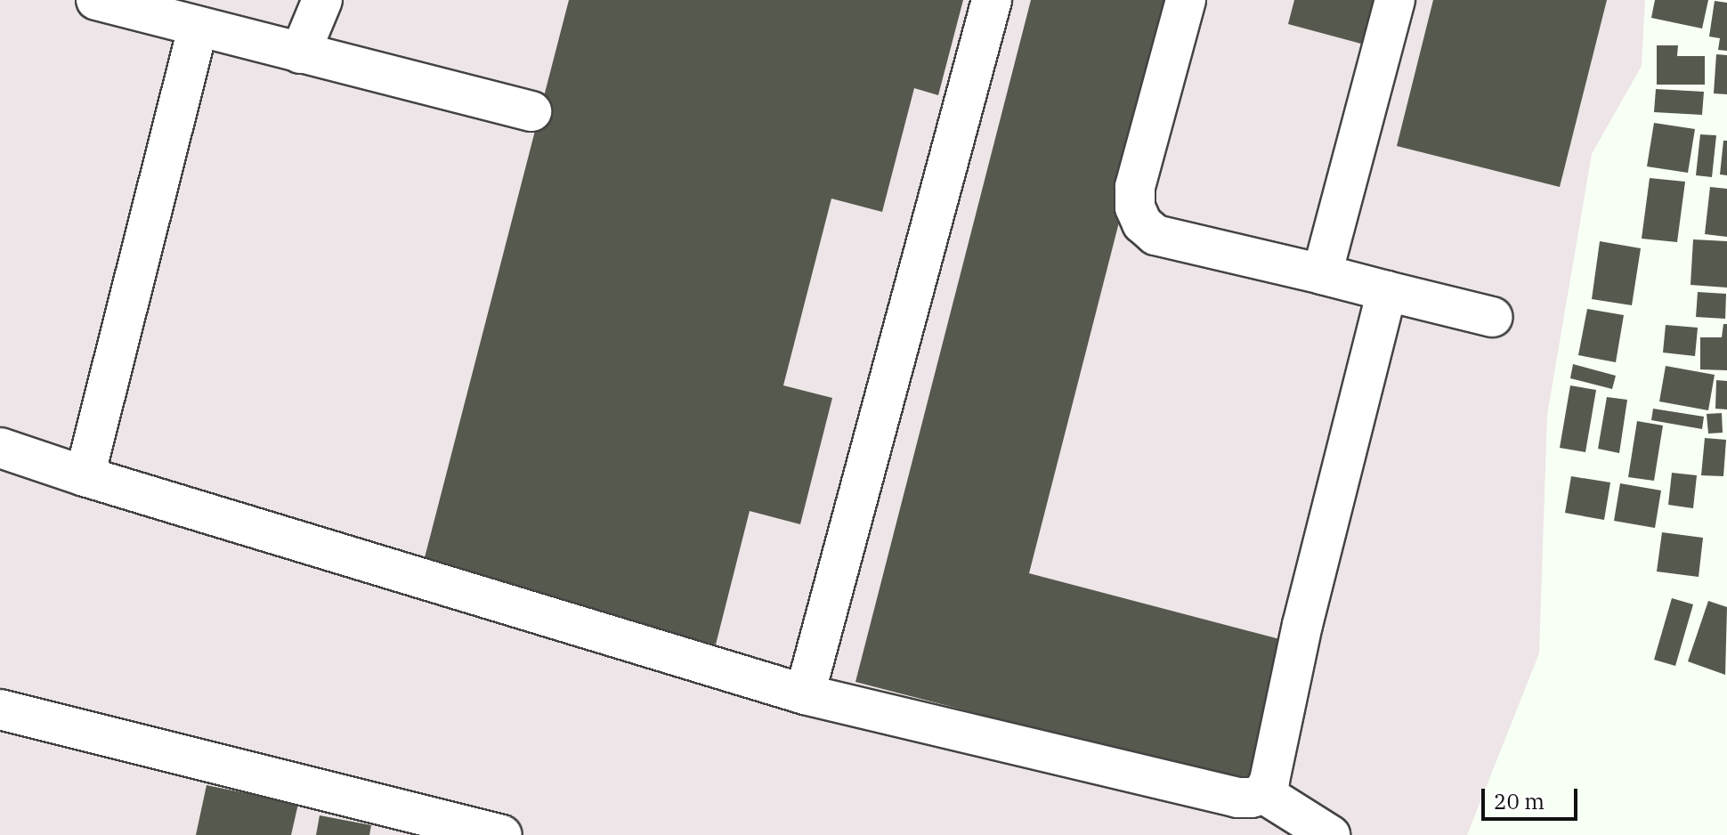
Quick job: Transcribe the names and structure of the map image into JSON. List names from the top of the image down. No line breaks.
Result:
{"scale_bar":"20 m"}
